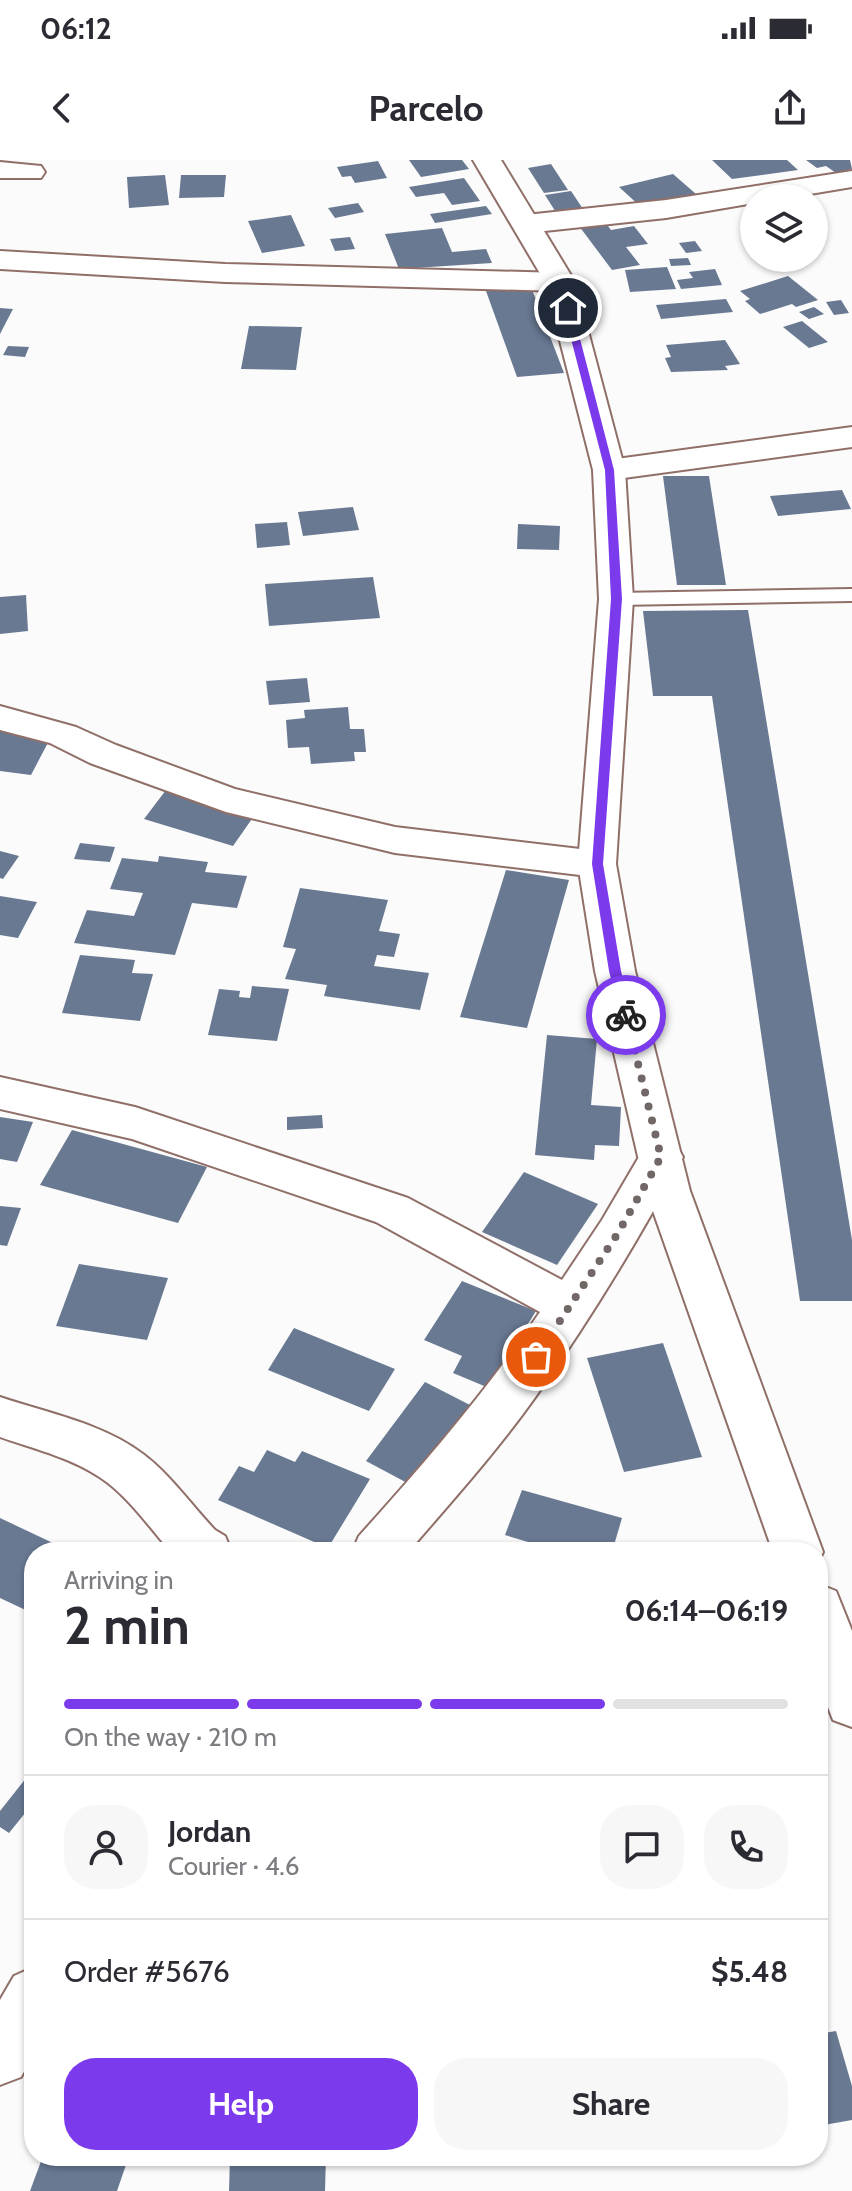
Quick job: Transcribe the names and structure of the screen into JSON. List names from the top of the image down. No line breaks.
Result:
{"page":{"status":"06:12","header":"Parcelo","heading":["2 min","Arriving in","06:14–06:19"],"panel":["Jordan","Courier · 4.6","Order #5676","$5.48"],"bar":"On the way · 210 m","buttons":["Help","Share"]}}
